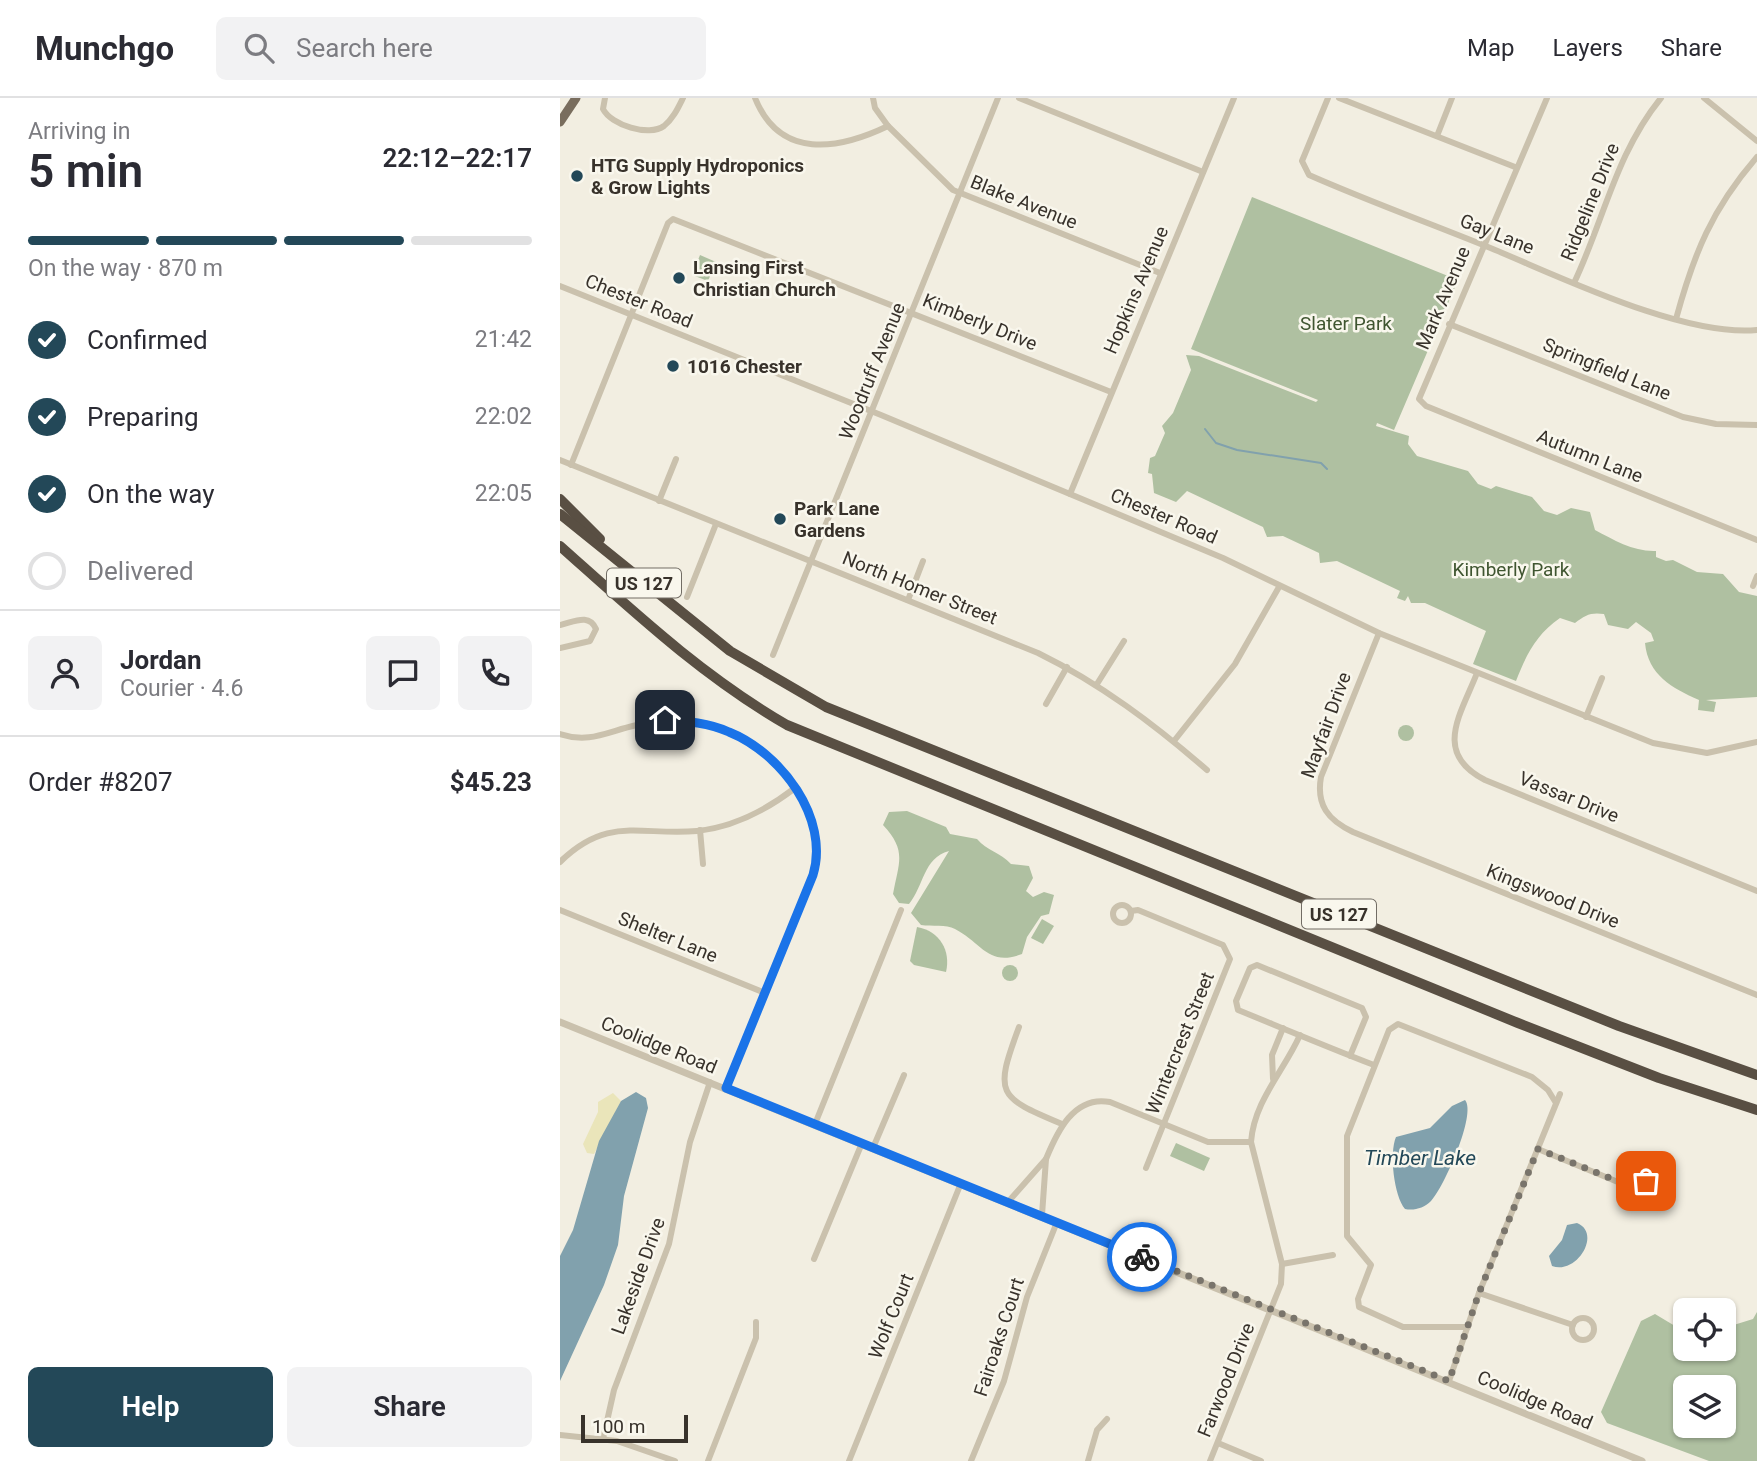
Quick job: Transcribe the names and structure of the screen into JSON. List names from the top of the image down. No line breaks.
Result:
{"streets":{"highway":["US 127"],"street":["Blake Avenue","Ridgeline Drive","Gay Lane","Hopkins Avenue","Mark Avenue","Chester Road","Kimberly Drive","Springfield Lane","Woodruff Avenue","Autumn Lane","North Homer Street","Mayfair Drive","Vassar Drive","Kingswood Drive","Shelter Lane","Wintercrest Street","Coolidge Road","Lakeside Drive","Wolf Court","Fairoaks Court","Farwood Drive"]},"crossings":[["Blake Avenue","Hopkins Avenue"],["Blake Avenue","Woodruff Avenue"],["Ridgeline Drive","Gay Lane"],["Gay Lane","Mark Avenue"],["Hopkins Avenue","Chester Road"],["Hopkins Avenue","Kimberly Drive"],["Mark Avenue","Springfield Lane"],["Mark Avenue","Autumn Lane"],["Chester Road","Kimberly Drive"],["Chester Road","Woodruff Avenue"],["Chester Road","Mayfair Drive"],["Chester Road","Vassar Drive"],["Kimberly Drive","Woodruff Avenue"],["Woodruff Avenue","North Homer Street"],["Mayfair Drive","Kingswood Drive"],["Coolidge Road","Lakeside Drive"],["Coolidge Road","Wolf Court"],["Coolidge Road","Fairoaks Court"],["Coolidge Road","Farwood Drive"]],"water":["Timber Lake"],"parks":["Slater Park","Kimberly Park"],"places":["HTG Supply Hydroponics & Grow Lights","Lansing First Christian Church","1016 Chester","Park Lane Gardens"],"scale_bar":"100 m","page":{"header":"Munchgo","search":"Search here","nav":["Map","Layers","Share"],"heading":["5 min","Arriving in","22:12–22:17"],"panel":["Jordan","Courier · 4.6","Order #8207","$45.23"],"bar":"On the way · 870 m","list":[["Confirmed","21:42"],["Preparing","22:02"],["On the way","22:05"],"Delivered"],"buttons":["Help","Share"],"scale":"100 m"}}
